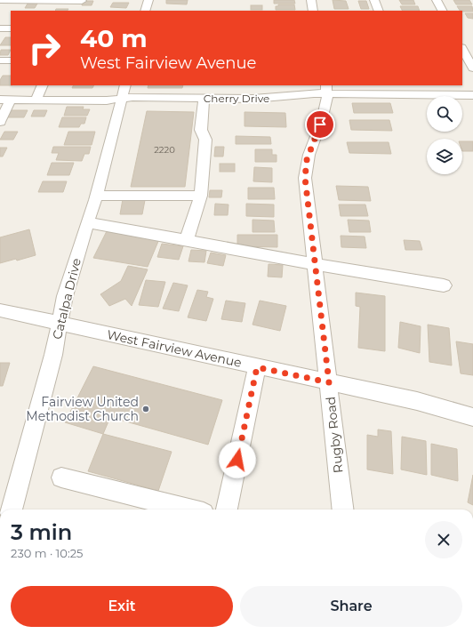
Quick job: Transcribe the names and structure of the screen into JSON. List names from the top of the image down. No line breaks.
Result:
{"streets":{"street":["Cherry Drive","Catalpa Drive","West Fairview Avenue","Rugby Road"]},"crossings":[["Cherry Drive","Catalpa Drive"],["Cherry Drive","Rugby Road"],["Catalpa Drive","West Fairview Avenue"],["West Fairview Avenue","Rugby Road"]],"places":["Fairview United Methodist Church"],"house_numbers":["2220"],"page":{"turn":["40 m","West Fairview Avenue"],"heading":["3 min","230 m · 10:25"],"buttons":["Exit","Share"]}}
